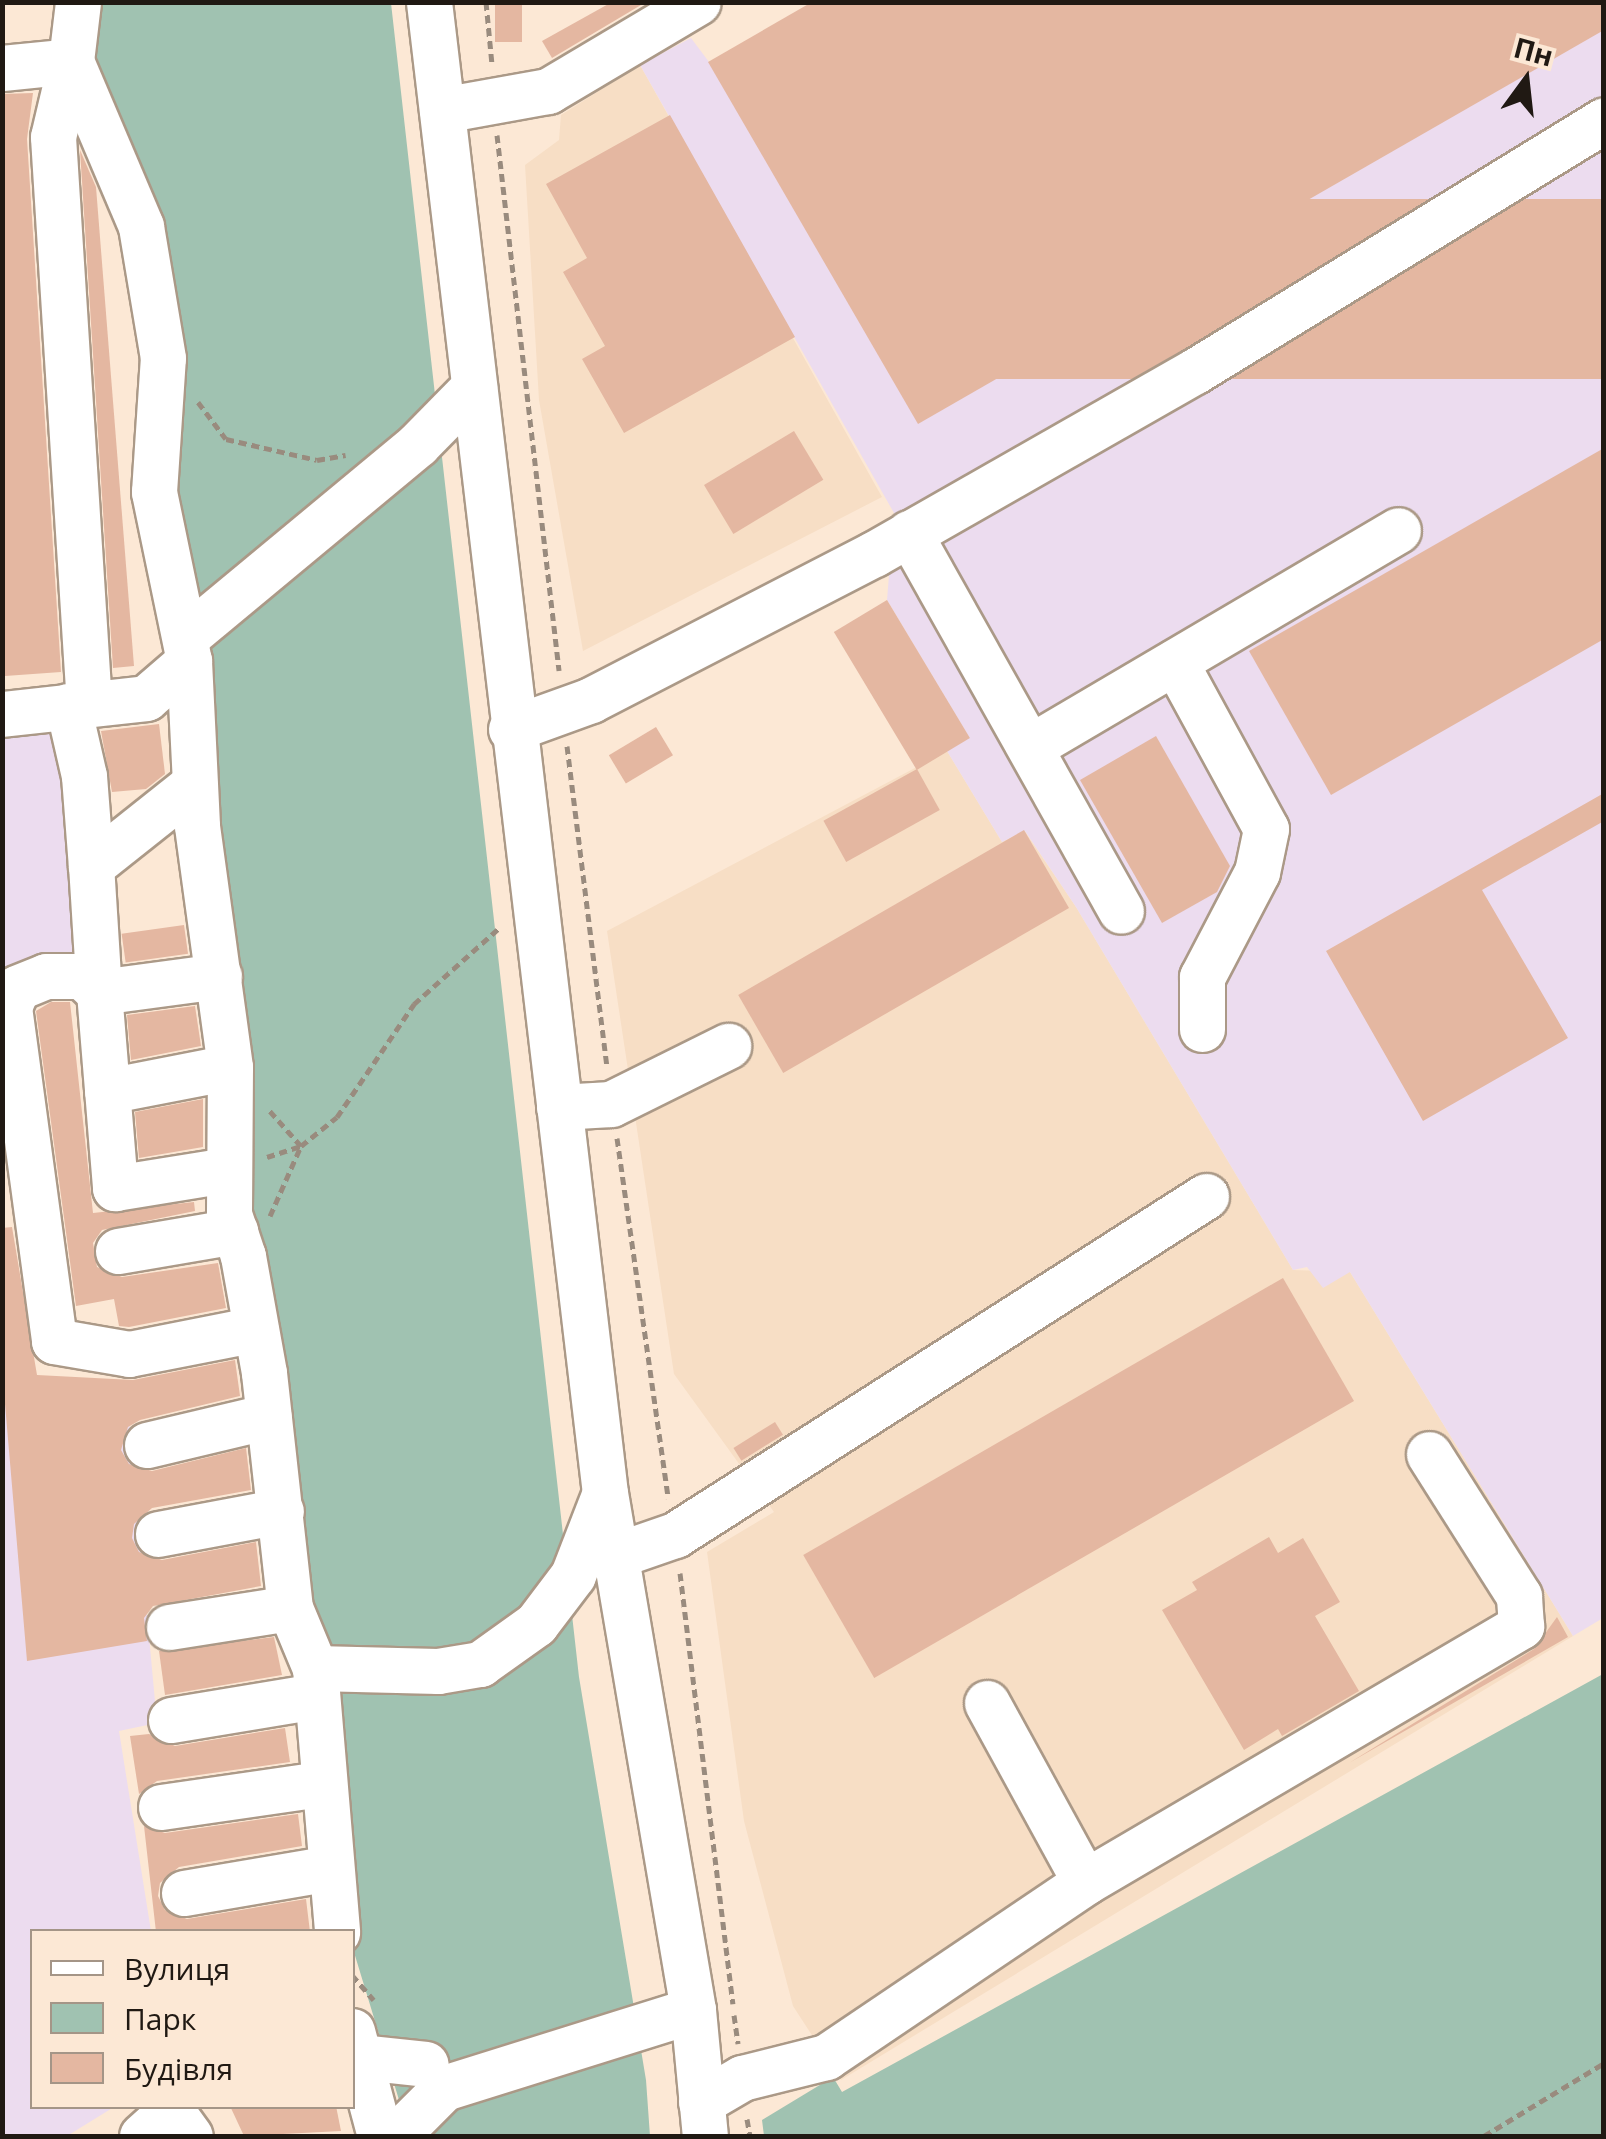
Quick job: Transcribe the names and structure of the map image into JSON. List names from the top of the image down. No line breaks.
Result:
{"legend":["Вулиця","Парк","Будівля"],"north":"top"}
